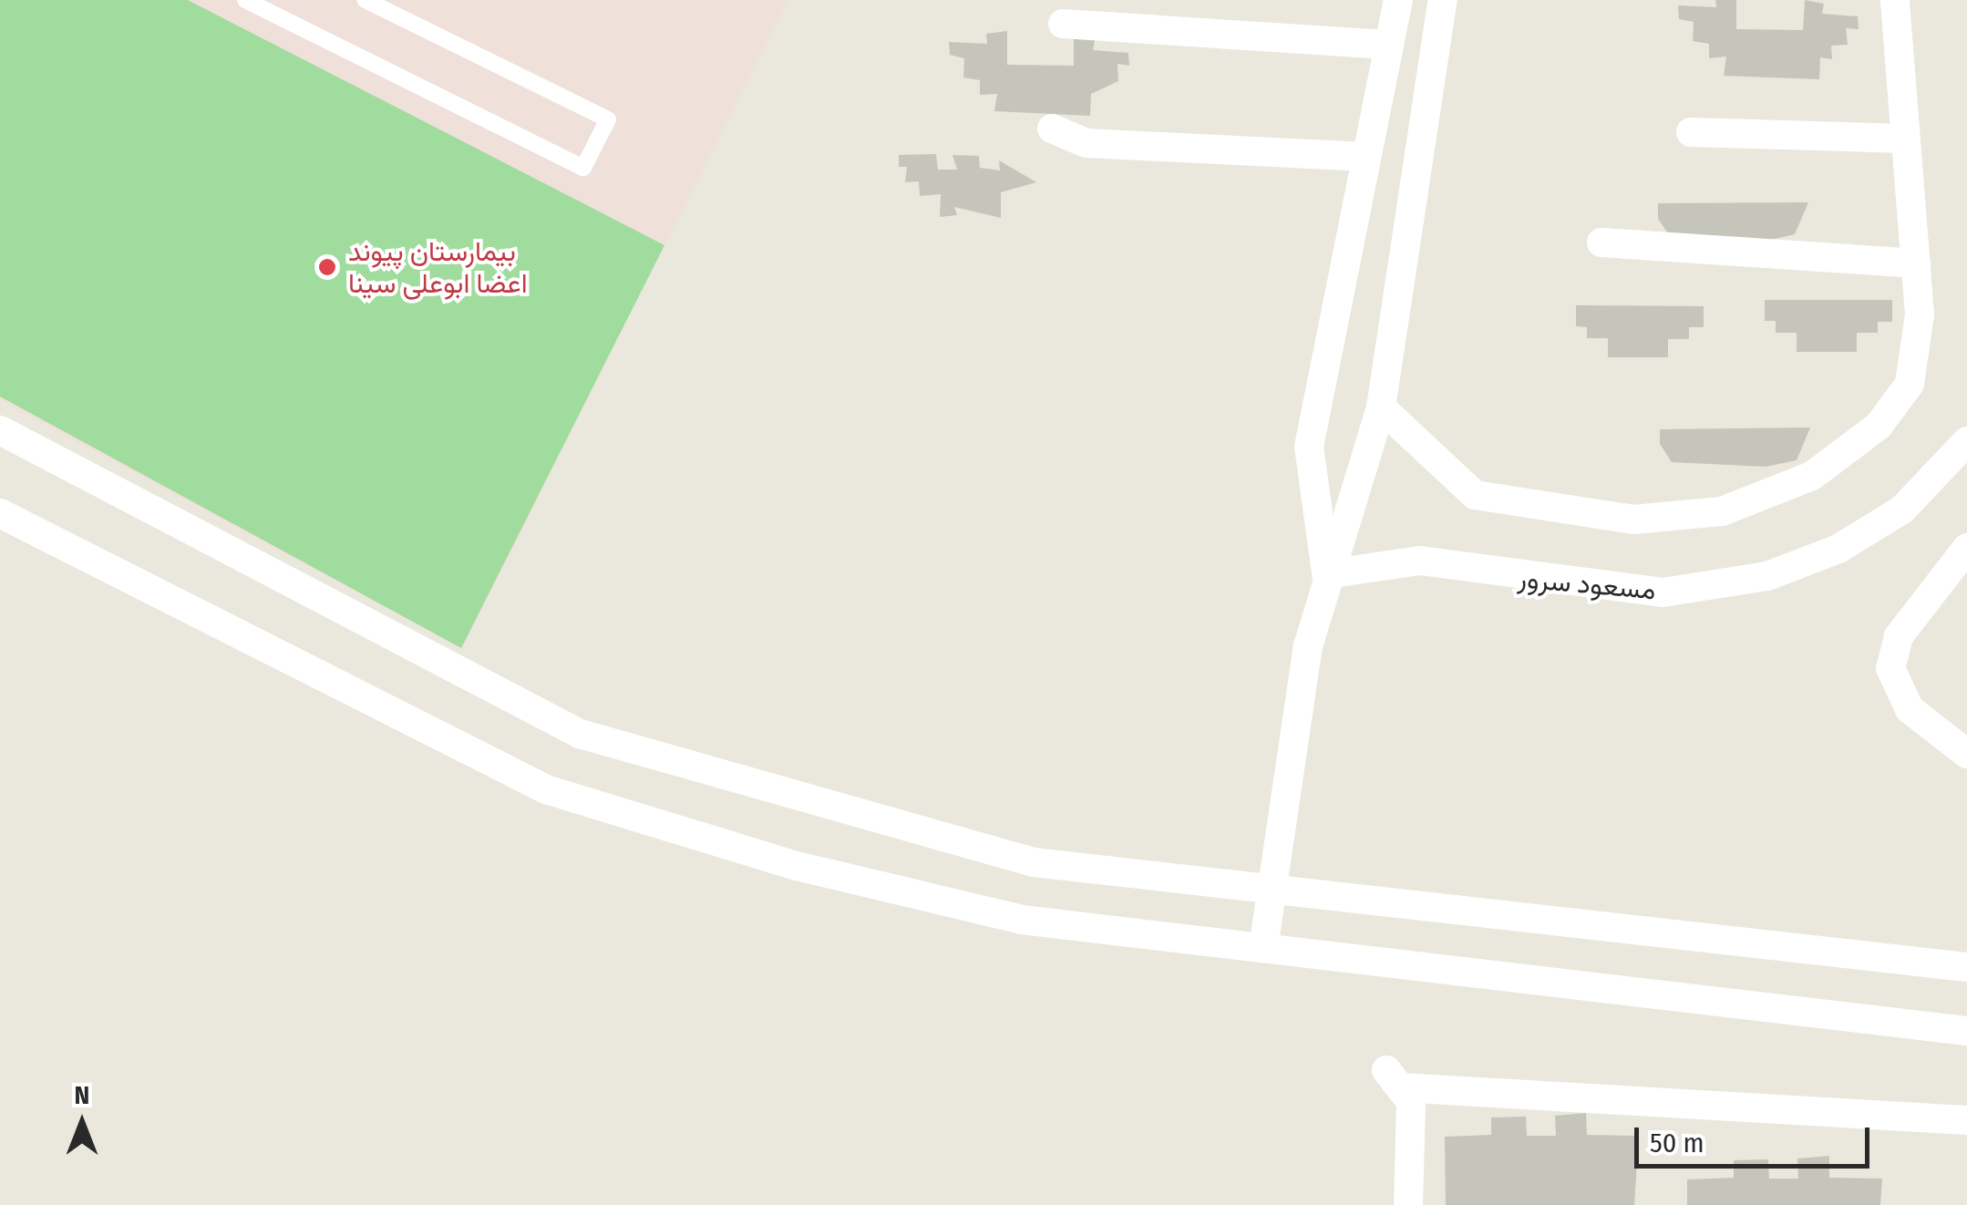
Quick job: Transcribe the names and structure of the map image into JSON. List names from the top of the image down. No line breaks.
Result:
{"streets":{"street":["مسعود سرور"]},"places":["بیمارستان پیوند اعضا ابوعلی سینا"],"scale_bar":"50 m","north":"top"}
